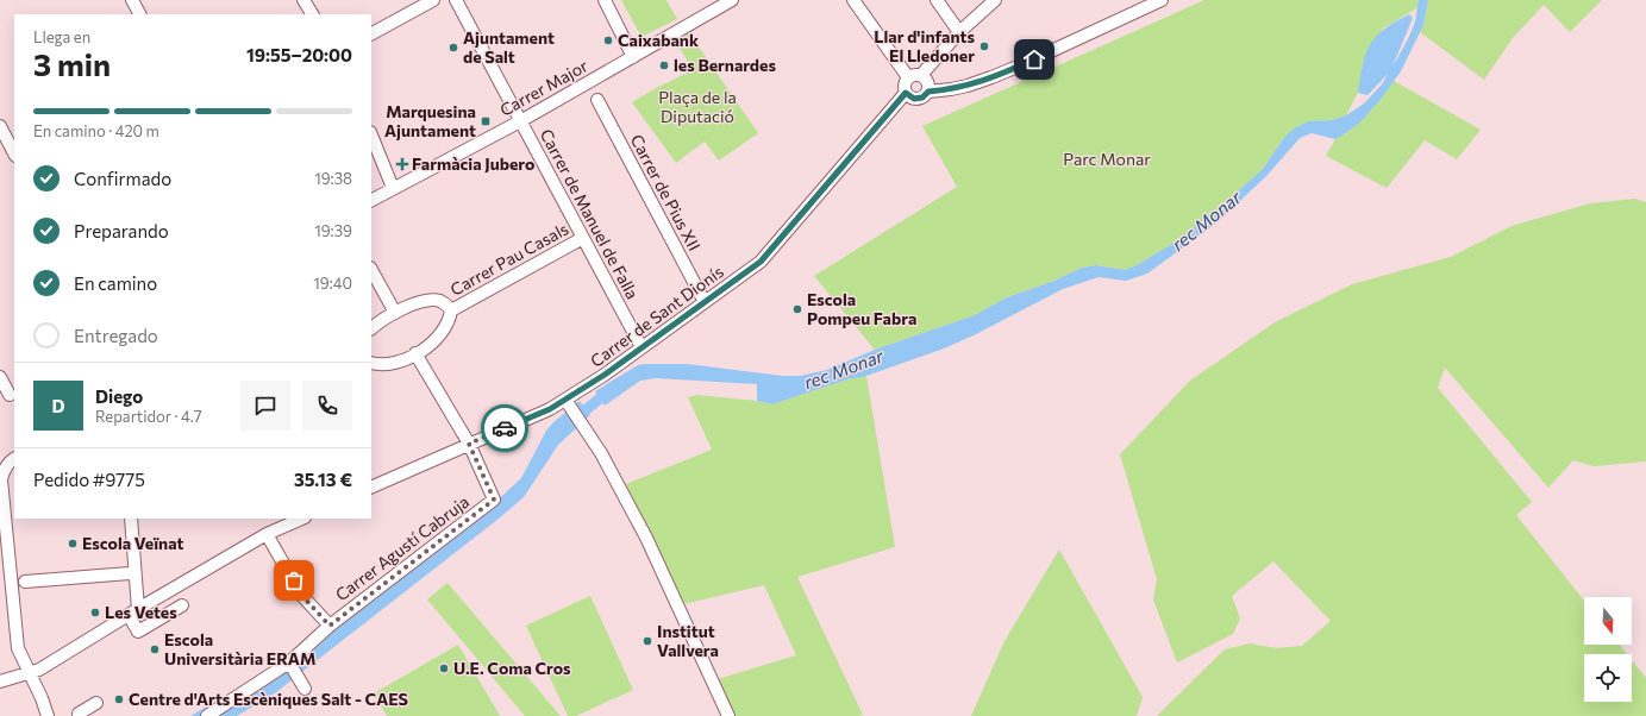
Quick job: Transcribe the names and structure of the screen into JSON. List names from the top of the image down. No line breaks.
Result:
{"streets":{"street":["Carrer Major","Carrer de Pius XII","Carrer de Manuel de Falla","Carrer Pau Casals","Carrer de Sant Dionís","Carrer Agustí Cabruja"]},"crossings":[["Carrer Major","Carrer de Manuel de Falla"],["Carrer de Pius XII","Carrer de Sant Dionís"],["Carrer de Manuel de Falla","Carrer Pau Casals"],["Carrer de Manuel de Falla","Carrer de Sant Dionís"],["Carrer de Sant Dionís","Carrer Agustí Cabruja"]],"water":["rec Monar"],"parks":["Plaça de la Diputació","Parc Monar"],"places":{"other":["Caixabank","Llar d'infants El Lledoner","Ajuntament de Salt","les Bernardes","Escola Pompeu Fabra","Escola Veïnat","Les Vetes","Institut Vallvera","Escola Universitària ERAM","U.E. Coma Cros","Centre d'Arts Escèniques Salt - CAES"],"transit":["Marquesina Ajuntament"],"health":["Farmàcia Jubero"]},"north":"bottom","page":{"heading":["3 min","Llega en","19:55–20:00"],"panel":["Diego","Repartidor · 4.7","Pedido #9775","35.13 €"],"bar":"En camino · 420 m","list":[["Confirmado","19:38"],["Preparando","19:39"],["En camino","19:40"],"Entregado"],"round":"D"}}
